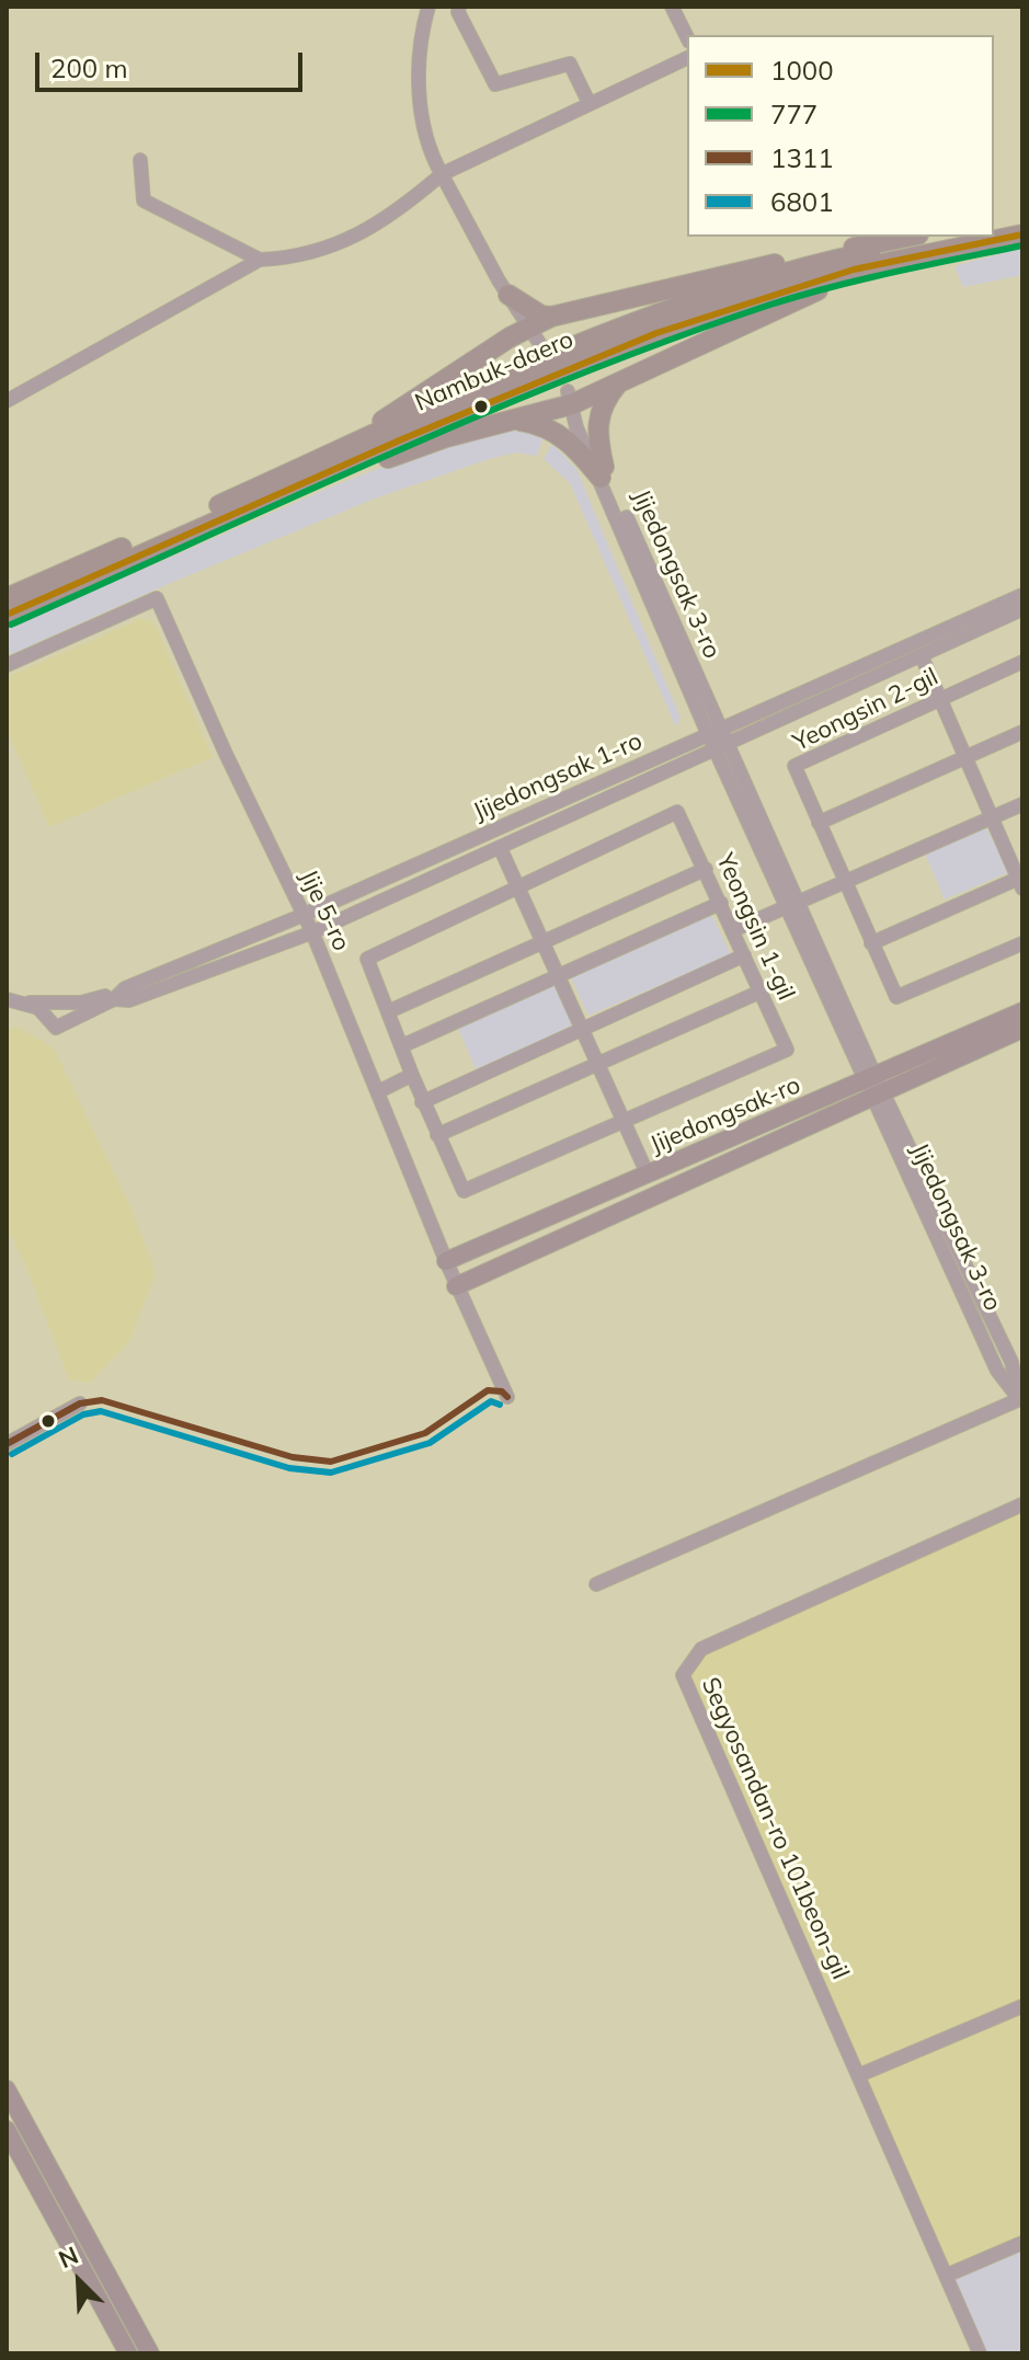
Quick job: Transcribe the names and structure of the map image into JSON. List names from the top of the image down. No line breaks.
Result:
{"streets":{"highway":["Nambuk-daero"],"main road":["Jijedongsak-ro"],"street":["Jijedongsak 3-ro","Yeongsin 2-gil","Jijedongsak 1-ro","Jije 5-ro","Yeongsin 1-gil","Segyosandan-ro 101beon-gil"]},"crossings":[["Jijedongsak 3-ro","Jijedongsak 1-ro"],["Jijedongsak 3-ro","Jijedongsak-ro"],["Jijedongsak 1-ro","Jije 5-ro"],["Jije 5-ro","Jijedongsak-ro"]],"lines":["transit line 1000","transit line 777","transit line 1311","transit line 6801"],"legend":["1000","777","1311","6801"],"scale_bar":"200 m","north":"top left"}
